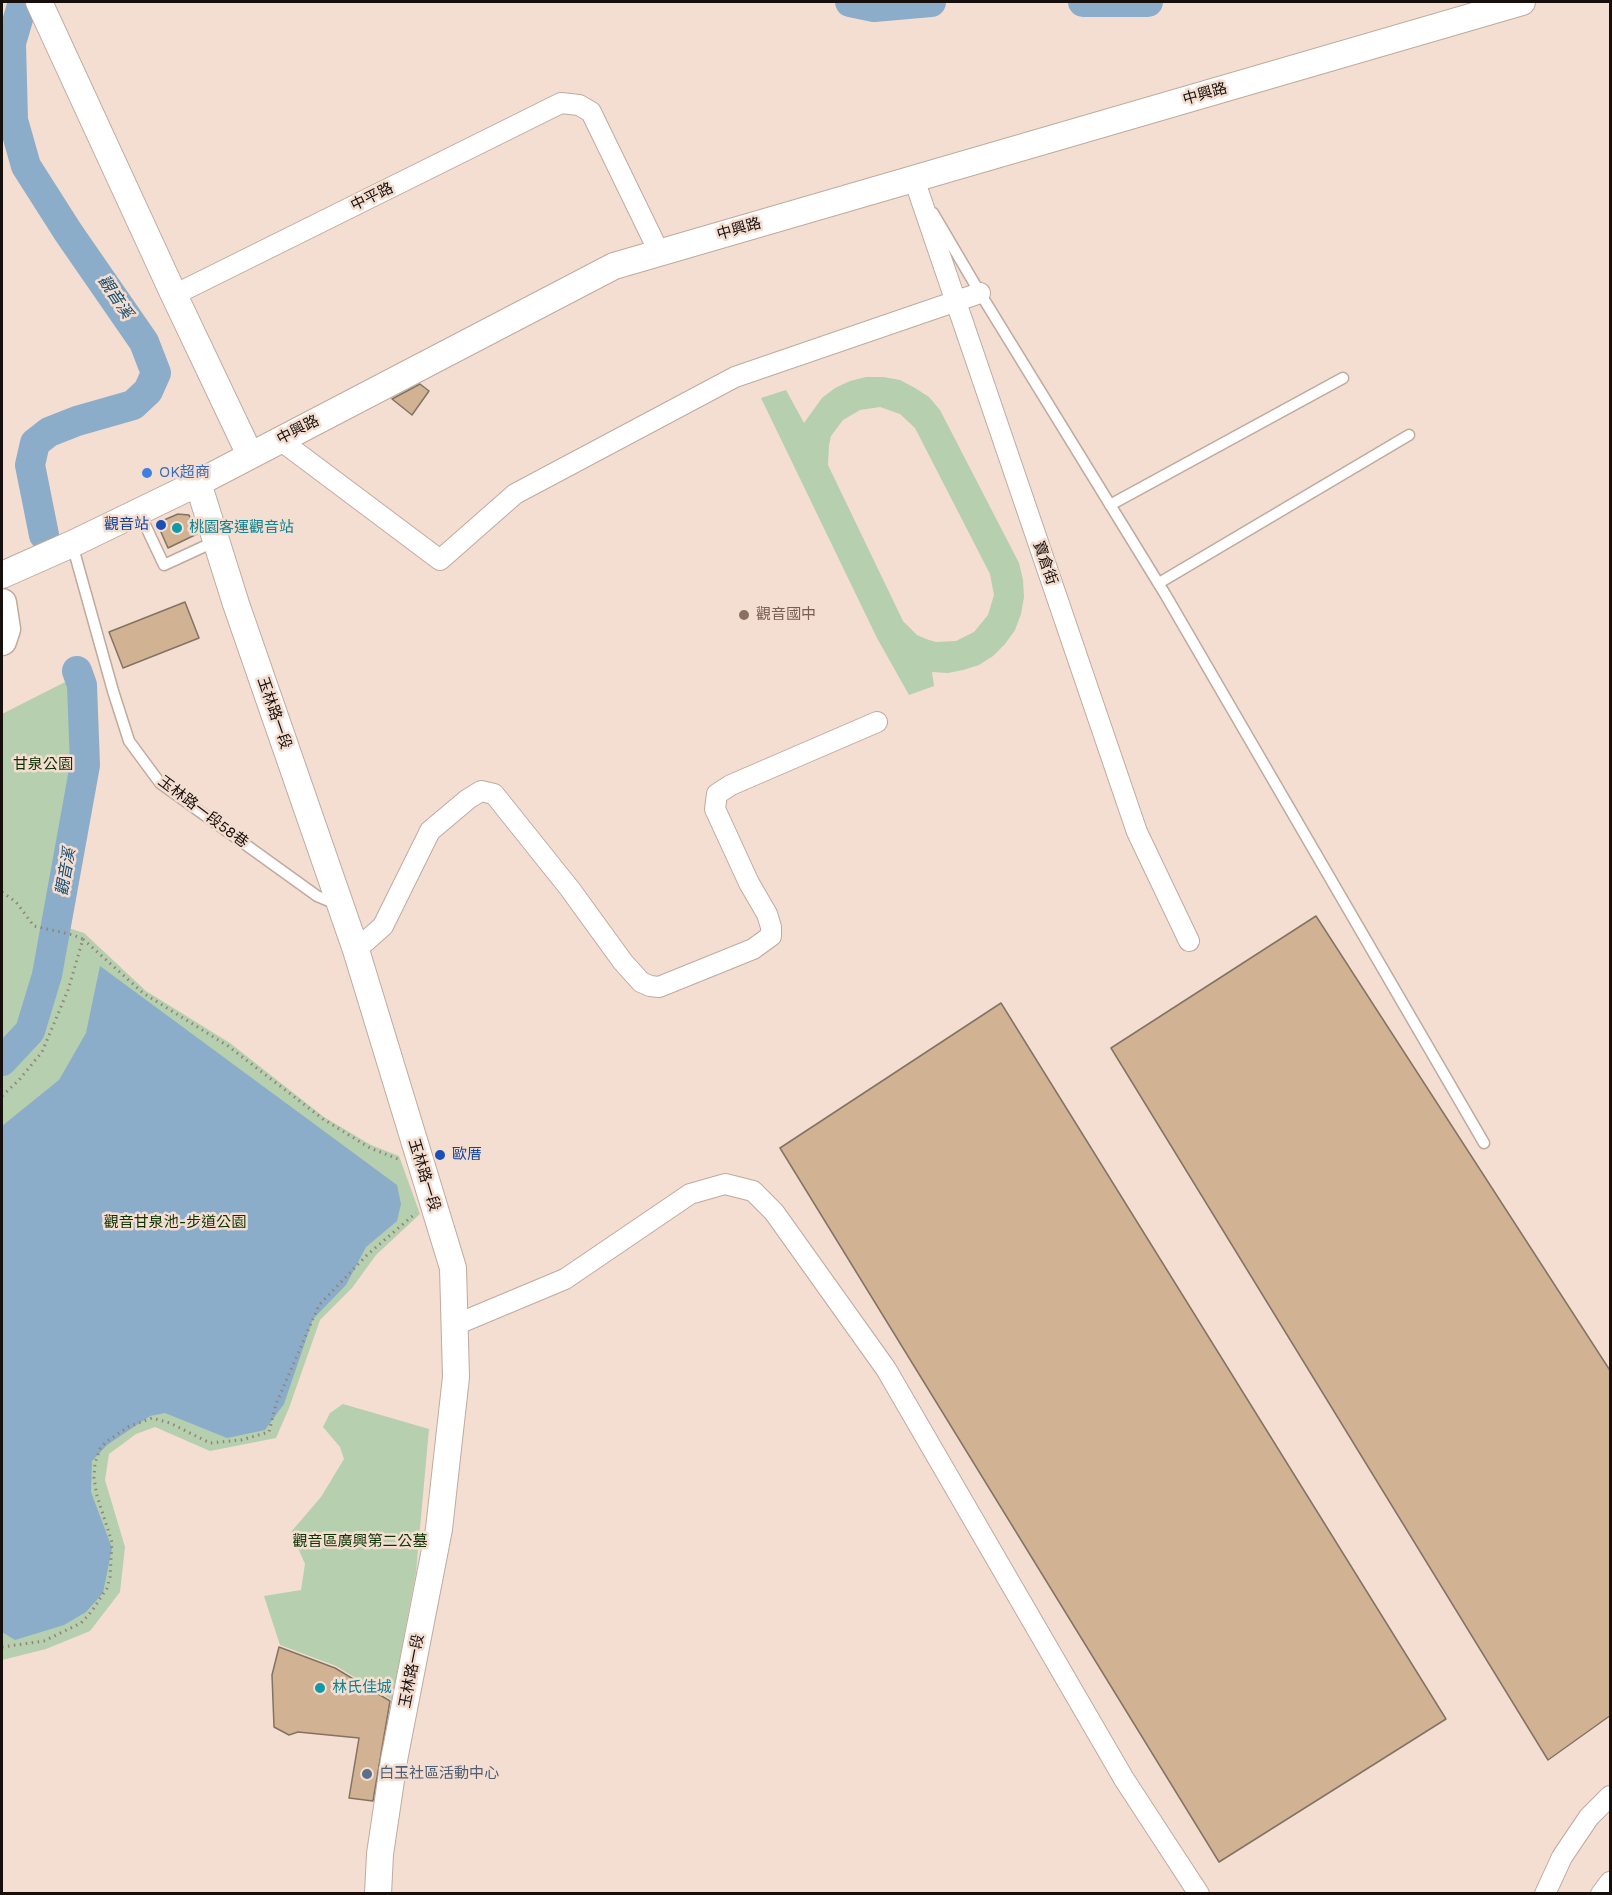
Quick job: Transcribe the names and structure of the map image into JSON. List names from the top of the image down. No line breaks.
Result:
{"streets":{"street":["中興路","中平路","寶倉街","玉林路一段"],"lane":["玉林路一段58巷"]},"crossings":[["中興路","中平路"],["中興路","寶倉街"],["中興路","玉林路一段"],["中興路","玉林路一段58巷"],["玉林路一段","玉林路一段58巷"]],"water":["觀音溪"],"parks":["甘泉公園","觀音甘泉池-步道公園","觀音區廣興第二公墓"],"places":["OK超商","觀音站","桃園客運觀音站","觀音國中","歐厝","林氏佳城","白玉社區活動中心"]}
